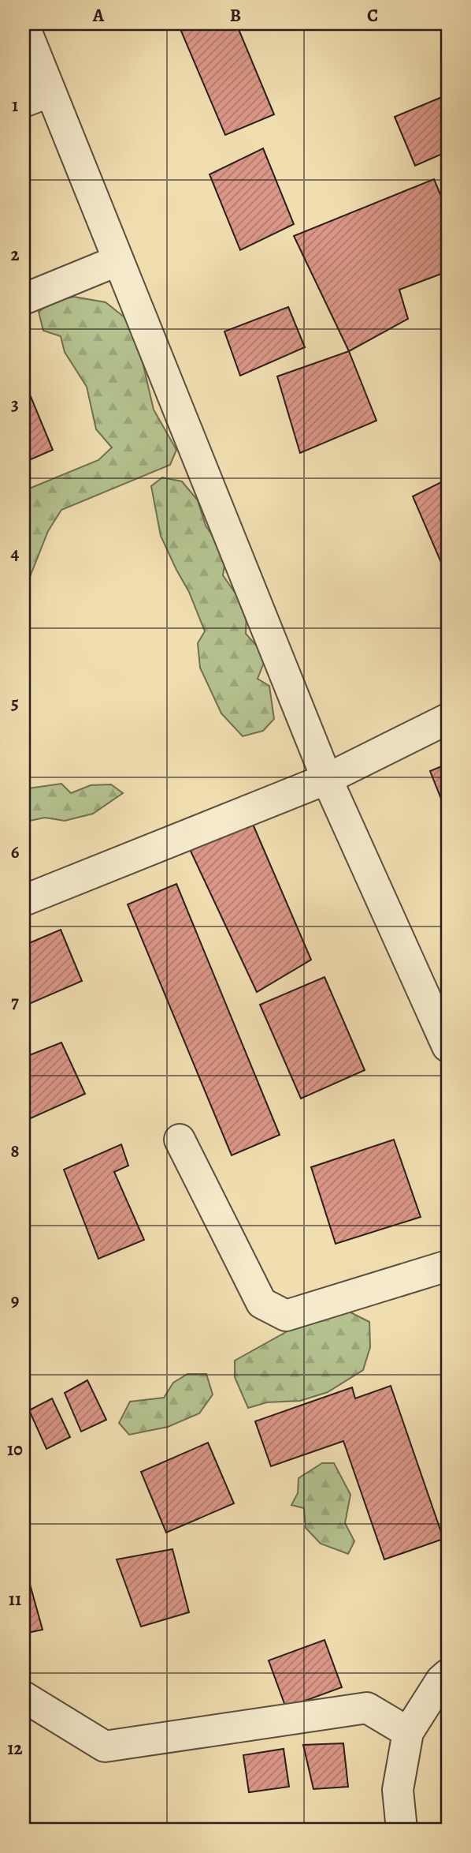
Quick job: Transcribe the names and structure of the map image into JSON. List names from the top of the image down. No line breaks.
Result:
{"grid":{"columns":["A","B","C"],"rows":["1","2","3","4","5","6","7","8","9","10","11","12"]}}
